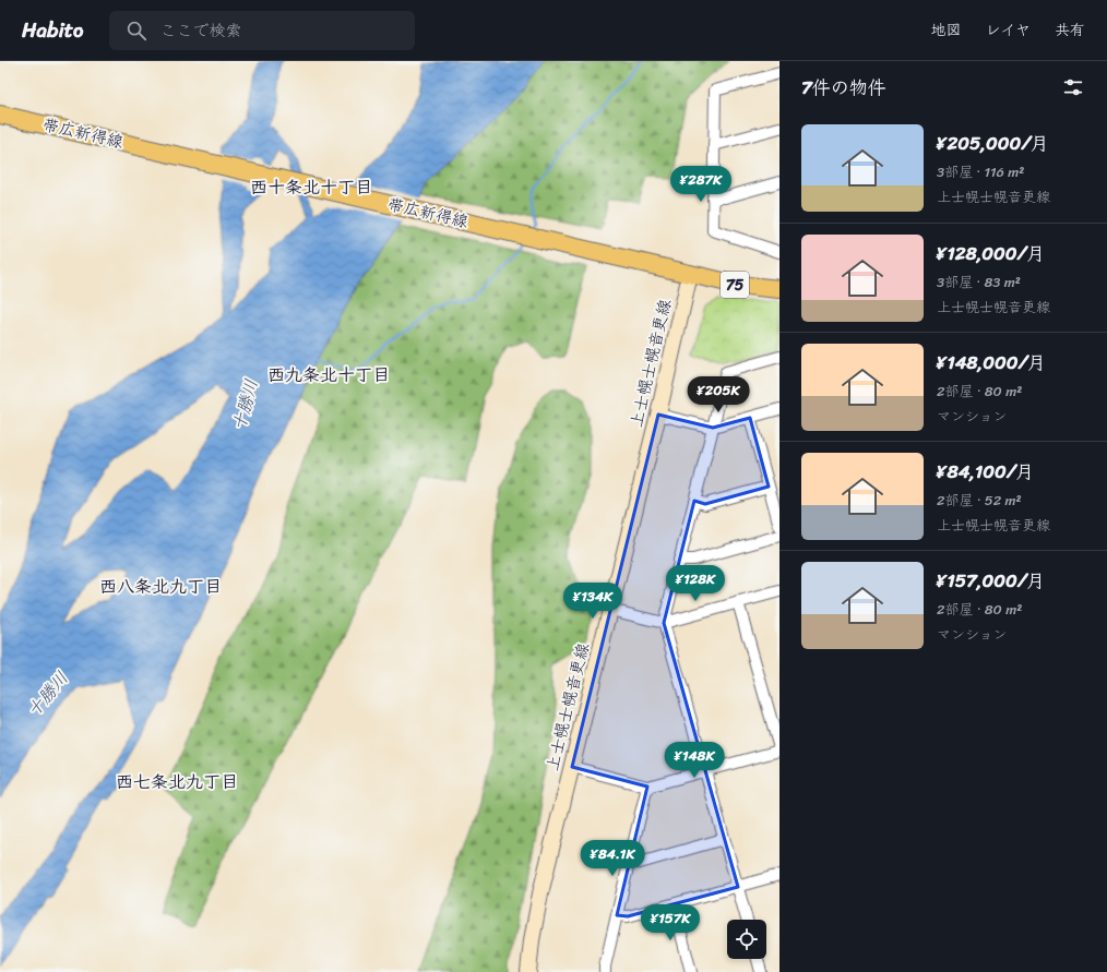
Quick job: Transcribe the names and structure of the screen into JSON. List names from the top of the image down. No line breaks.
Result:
{"streets":{"main road":["帯広新得線","75","上士幌士幌音更線"]},"crossings":[["帯広新得線","上士幌士幌音更線"]],"districts":["西十条北十丁目","西九条北十丁目","西八条北九丁目","西七条北九丁目"],"water":["十勝川"],"page":{"header":"Habito","search":"ここで検索","nav":["地図","レイヤ","共有"],"heading":"7件の物件","list":[{"name":"¥205,000/月","note":"3部屋 · 116 m² · 上士幌士幌音更線"},{"name":"¥128,000/月","note":"3部屋 · 83 m² · 上士幌士幌音更線"},{"name":"¥148,000/月","note":"2部屋 · 80 m² · マンション"},{"name":"¥84,100/月","note":"2部屋 · 52 m² · 上士幌士幌音更線"},{"name":"¥157,000/月","note":"2部屋 · 80 m² · マンション"}],"price":["¥287K","¥205K","¥128K","¥134K","¥148K","¥84.1K","¥157K"]}}
